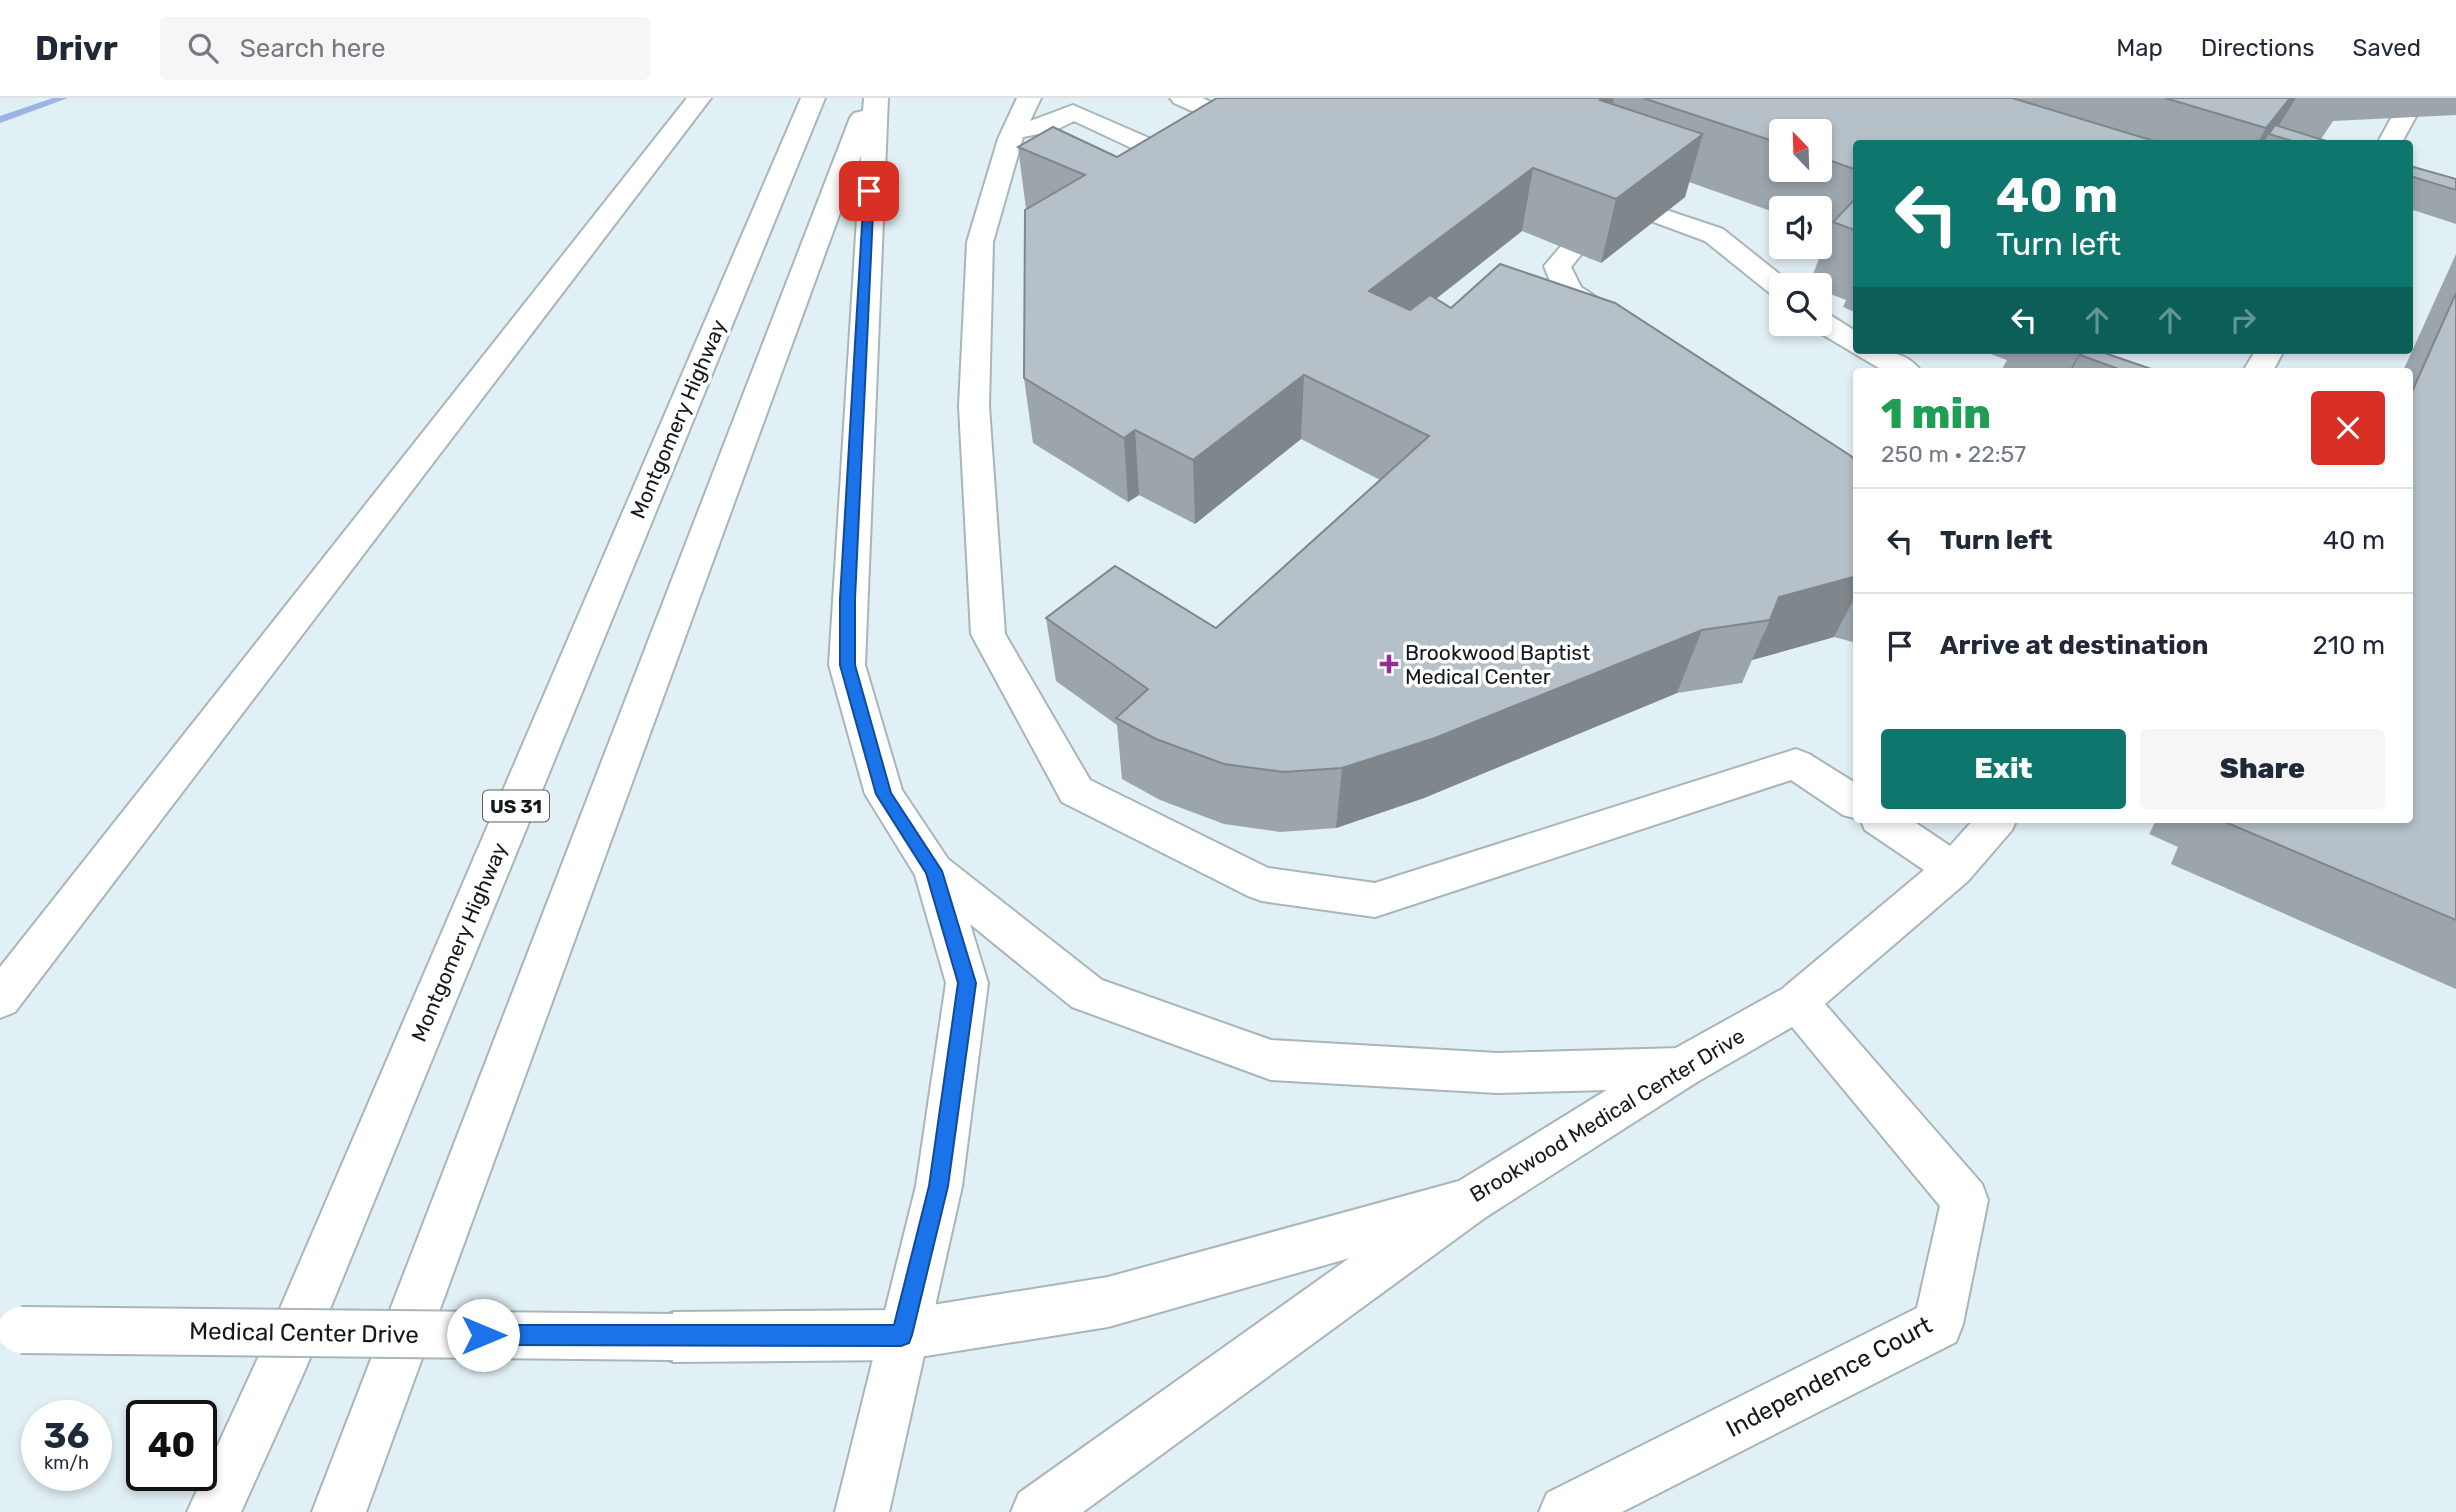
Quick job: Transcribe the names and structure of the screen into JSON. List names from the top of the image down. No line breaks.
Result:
{"streets":{"main road":["Montgomery Highway","US 31","Brookwood Medical Center Drive","Medical Center Drive","Independence Court"]},"crossings":[["Brookwood Medical Center Drive","Medical Center Drive"],["Brookwood Medical Center Drive","Independence Court"]],"places":{"health":["Brookwood Baptist Medical Center"]},"north":"top left","page":{"header":"Drivr","search":"Search here","nav":["Map","Directions","Saved"],"turn":["40 m","Turn left"],"heading":["1 min","250 m · 22:57"],"list":[{"name":"Turn left","value":"40 m"},{"name":"Arrive at destination","value":"210 m"}],"buttons":["Exit","Share"],"speed":"36 km/h","limit":"40"}}
